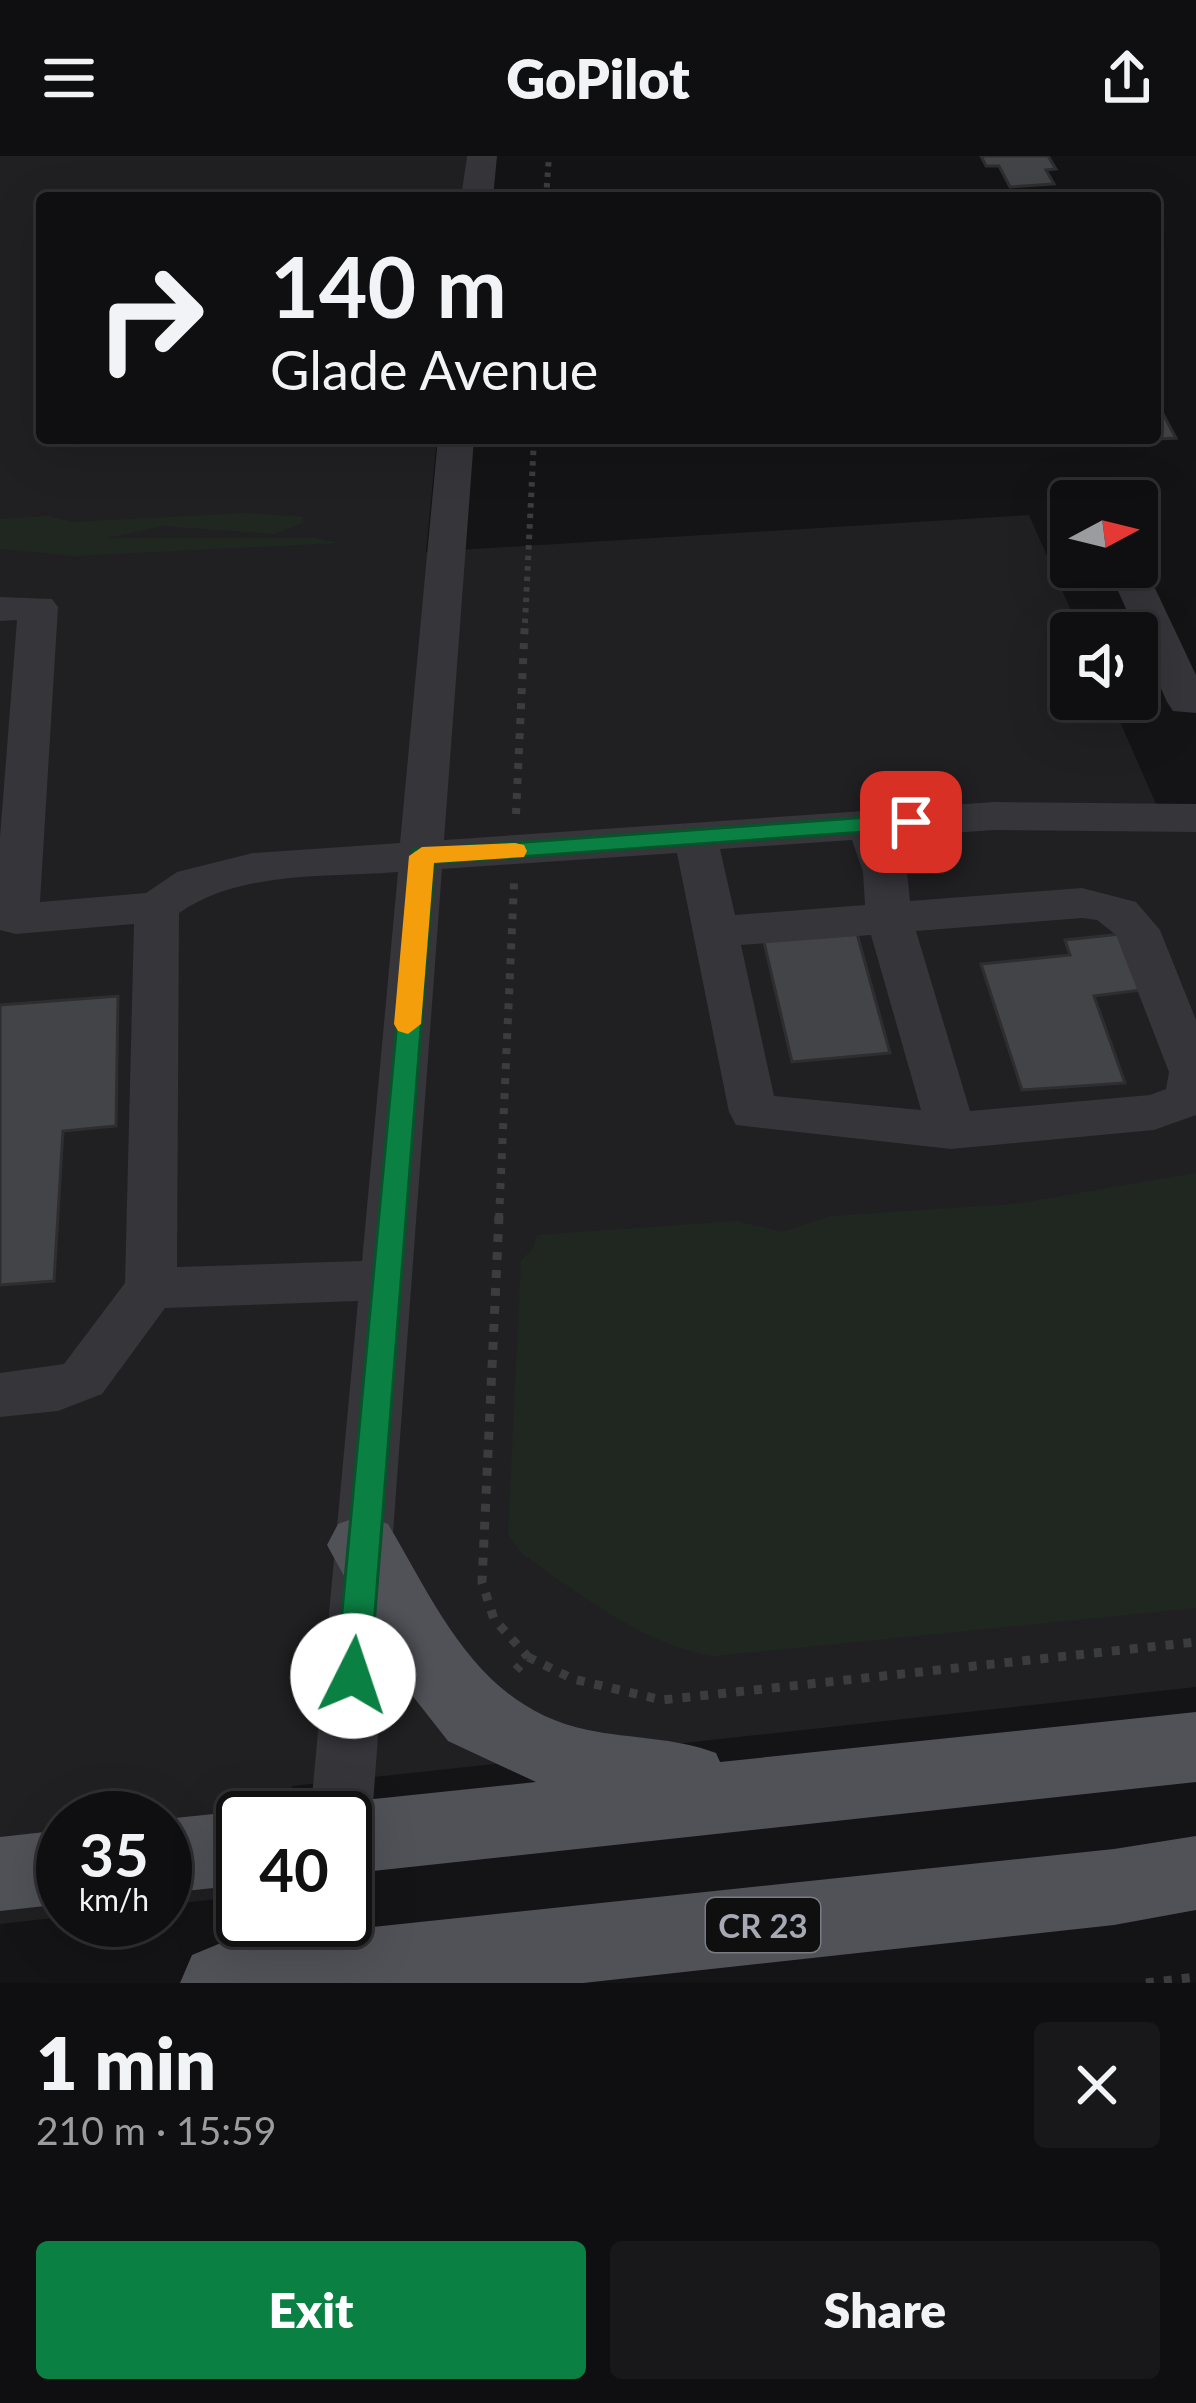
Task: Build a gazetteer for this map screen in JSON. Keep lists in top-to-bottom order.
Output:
{
  "streets": {
    "main road": ["CR 23"]
  },
  "north": "right",
  "page": {
    "header": "GoPilot",
    "turn": ["140 m", "Glade Avenue"],
    "speed": "35 km/h",
    "limit": "40",
    "heading": ["1 min", "210 m · 15:59"],
    "buttons": ["Exit", "Share"]
  }
}
